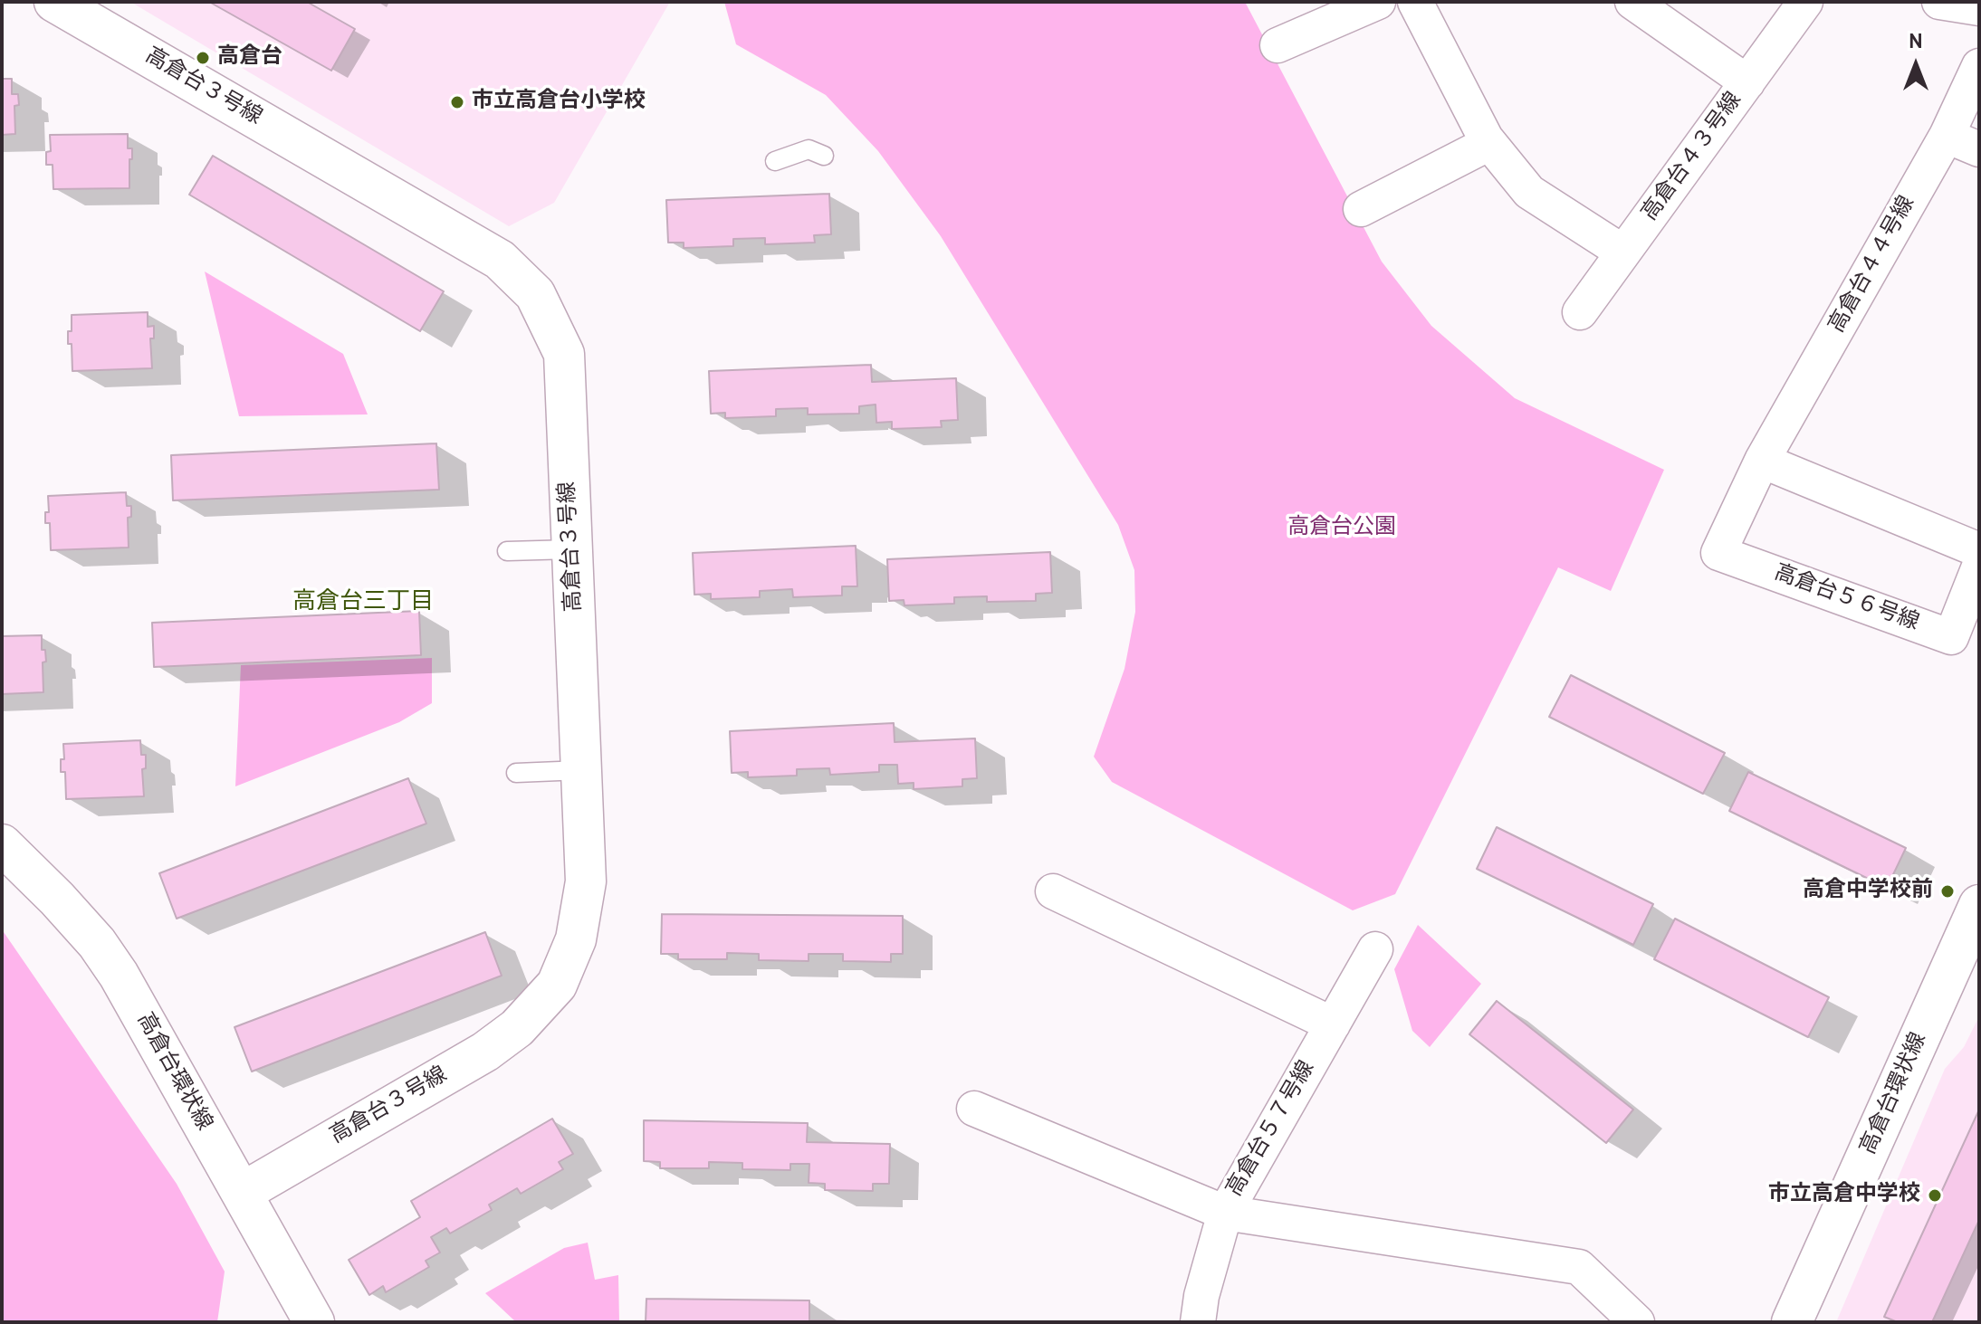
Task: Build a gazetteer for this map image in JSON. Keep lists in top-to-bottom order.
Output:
{
  "streets": {
    "street": [
      "高倉台３号線",
      "高倉台４３号線",
      "高倉台４４号線",
      "高倉台５６号線",
      "高倉台環状線",
      "高倉台５７号線"
    ]
  },
  "crossings": [
    ["高倉台３号線", "高倉台環状線"],
    ["高倉台４４号線", "高倉台５６号線"]
  ],
  "districts": ["高倉台三丁目"],
  "parks": ["高倉台公園"],
  "places": [
    "高倉台",
    "市立高倉台小学校",
    "高倉中学校前",
    "市立高倉中学校"
  ],
  "north": "top"
}
